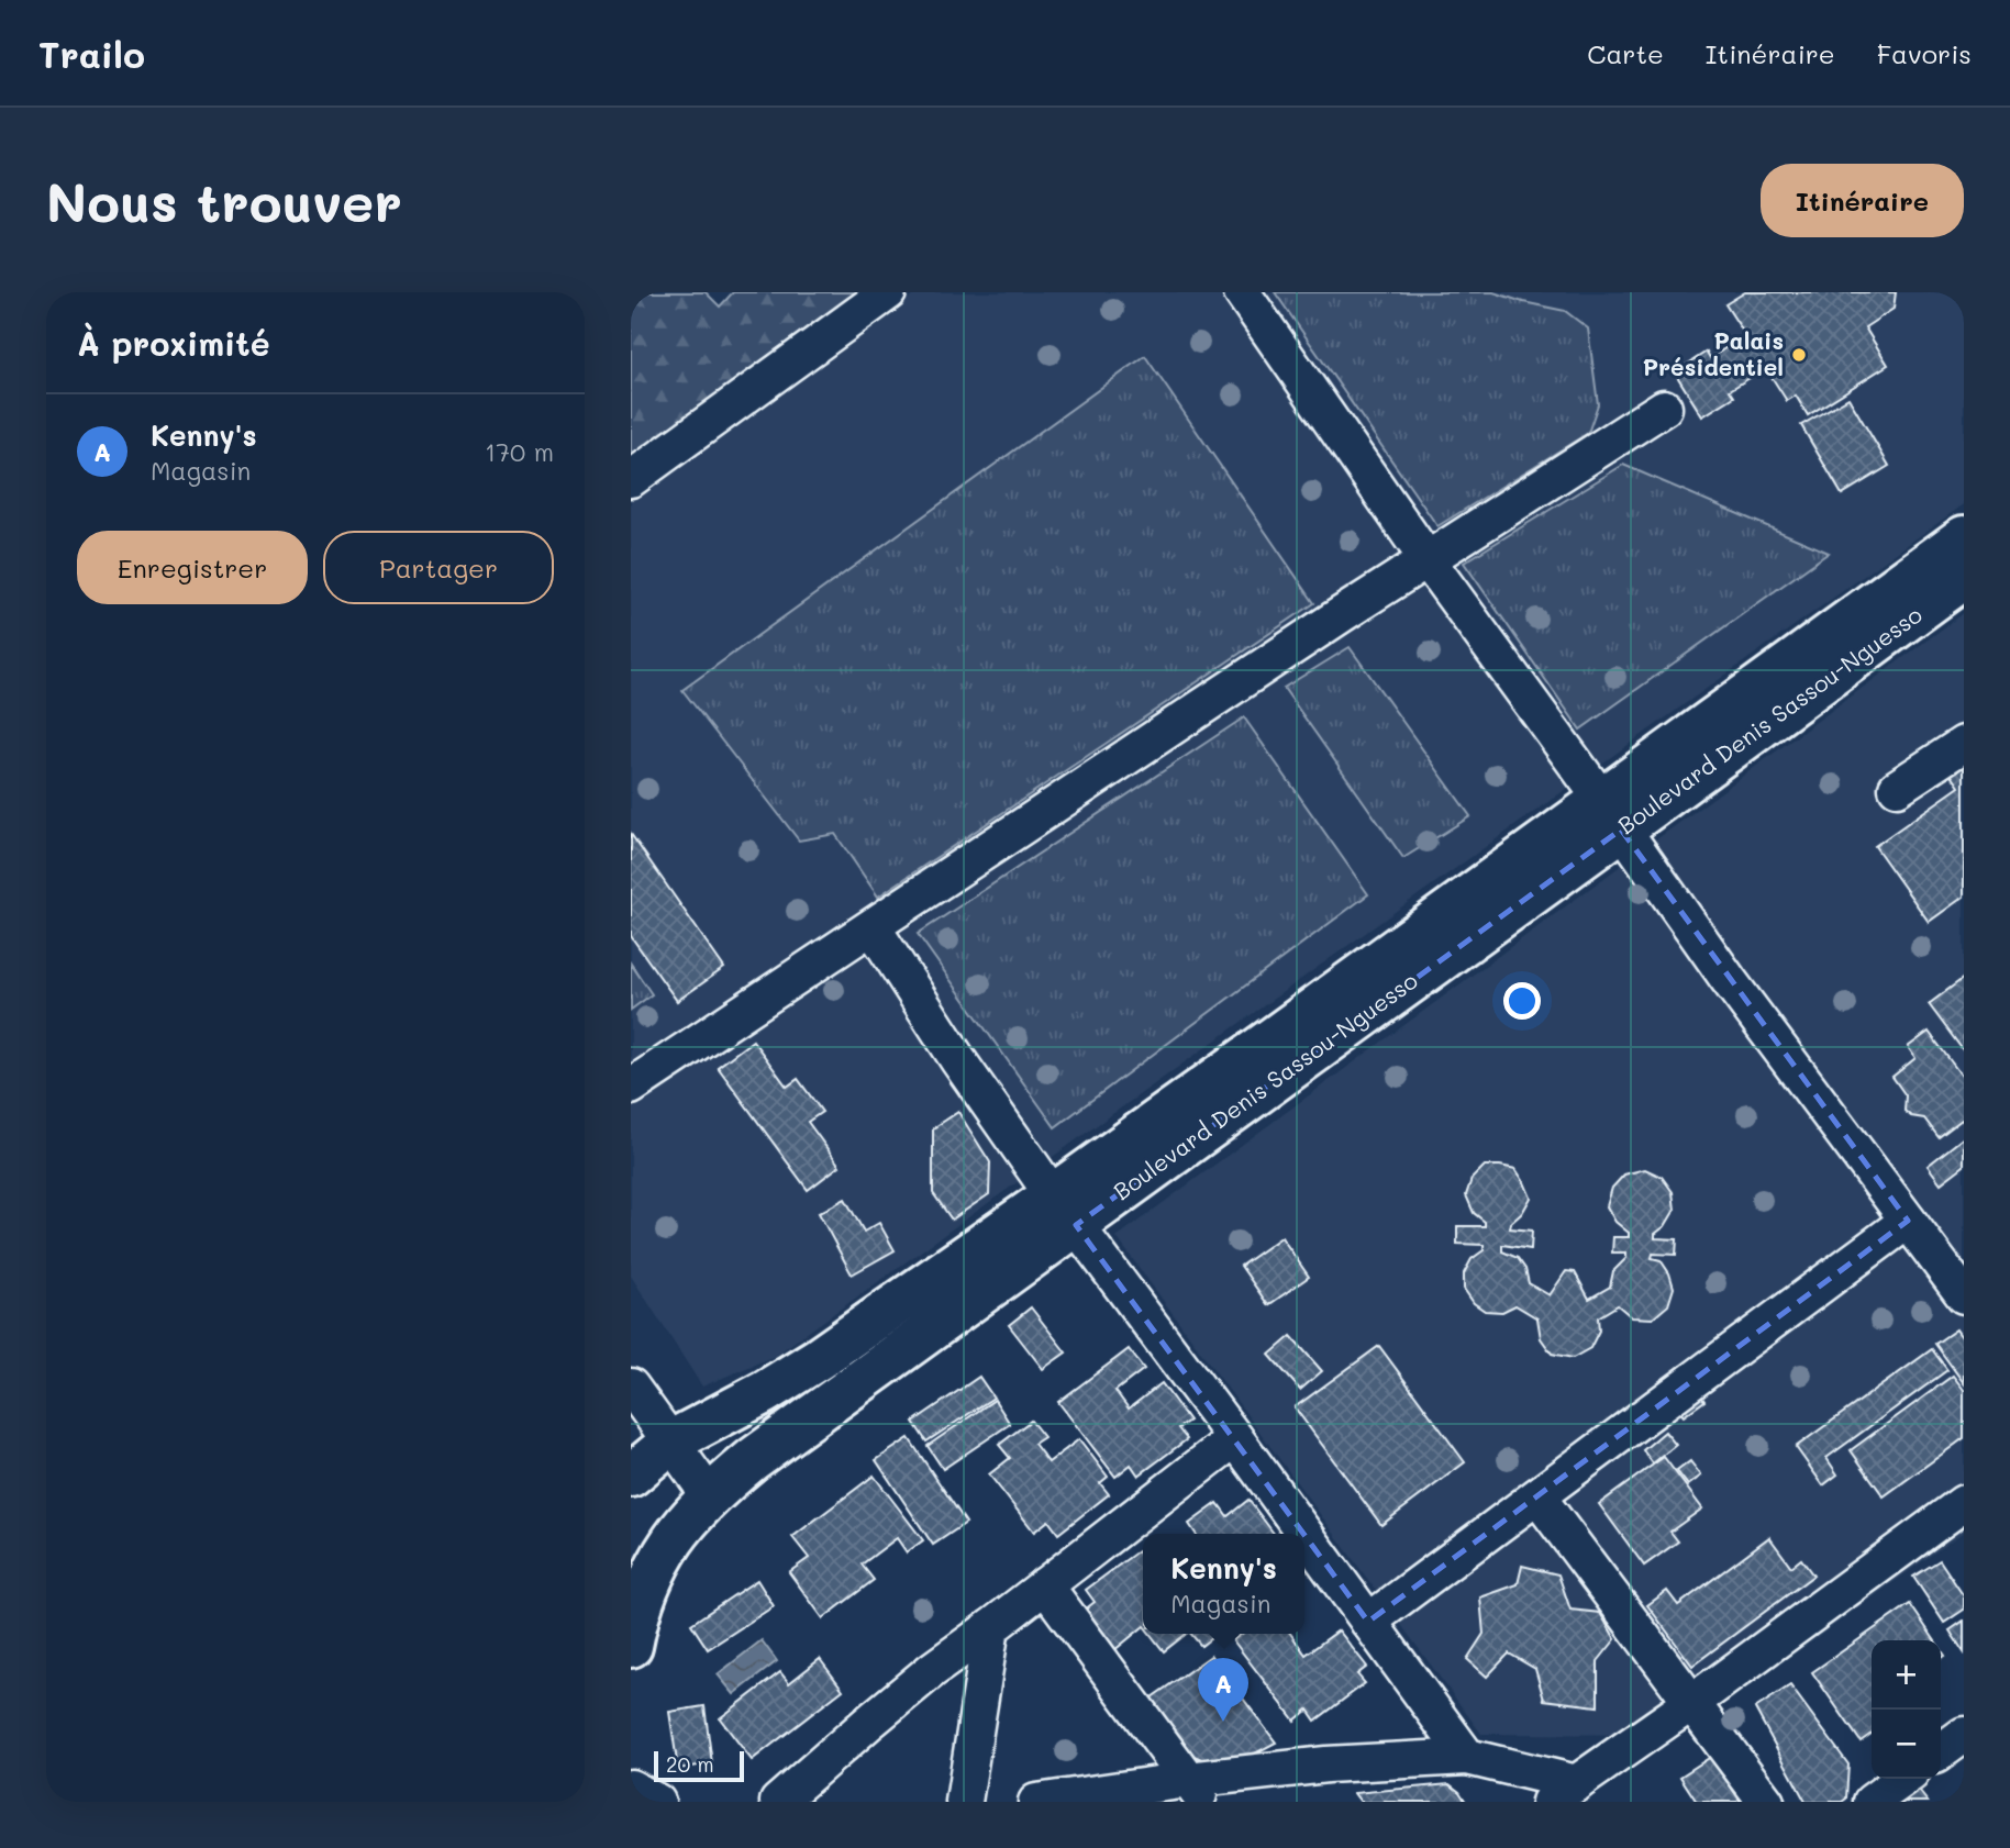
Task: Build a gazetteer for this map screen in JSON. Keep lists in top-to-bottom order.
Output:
{
  "streets": {
    "main road": ["Boulevard Denis Sassou-Nguesso"]
  },
  "places": ["Palais Présidentiel"],
  "scale_bar": "20 m",
  "page": {
    "header": "Trailo",
    "nav": ["Carte", "Itinéraire", "Favoris"],
    "buttons": [
      "Itinéraire",
      ["Enregistrer", "Partager"]
    ],
    "title": "Nous trouver",
    "heading": "À proximité",
    "list": [
      {
        "mark": "A",
        "name": "Kenny's",
        "note": "Magasin",
        "value": "170 m"
      }
    ],
    "popup": ["Kenny's", "Magasin"],
    "map_buttons": ["+", "−"],
    "pins": "A",
    "scale": "20 m"
  }
}
